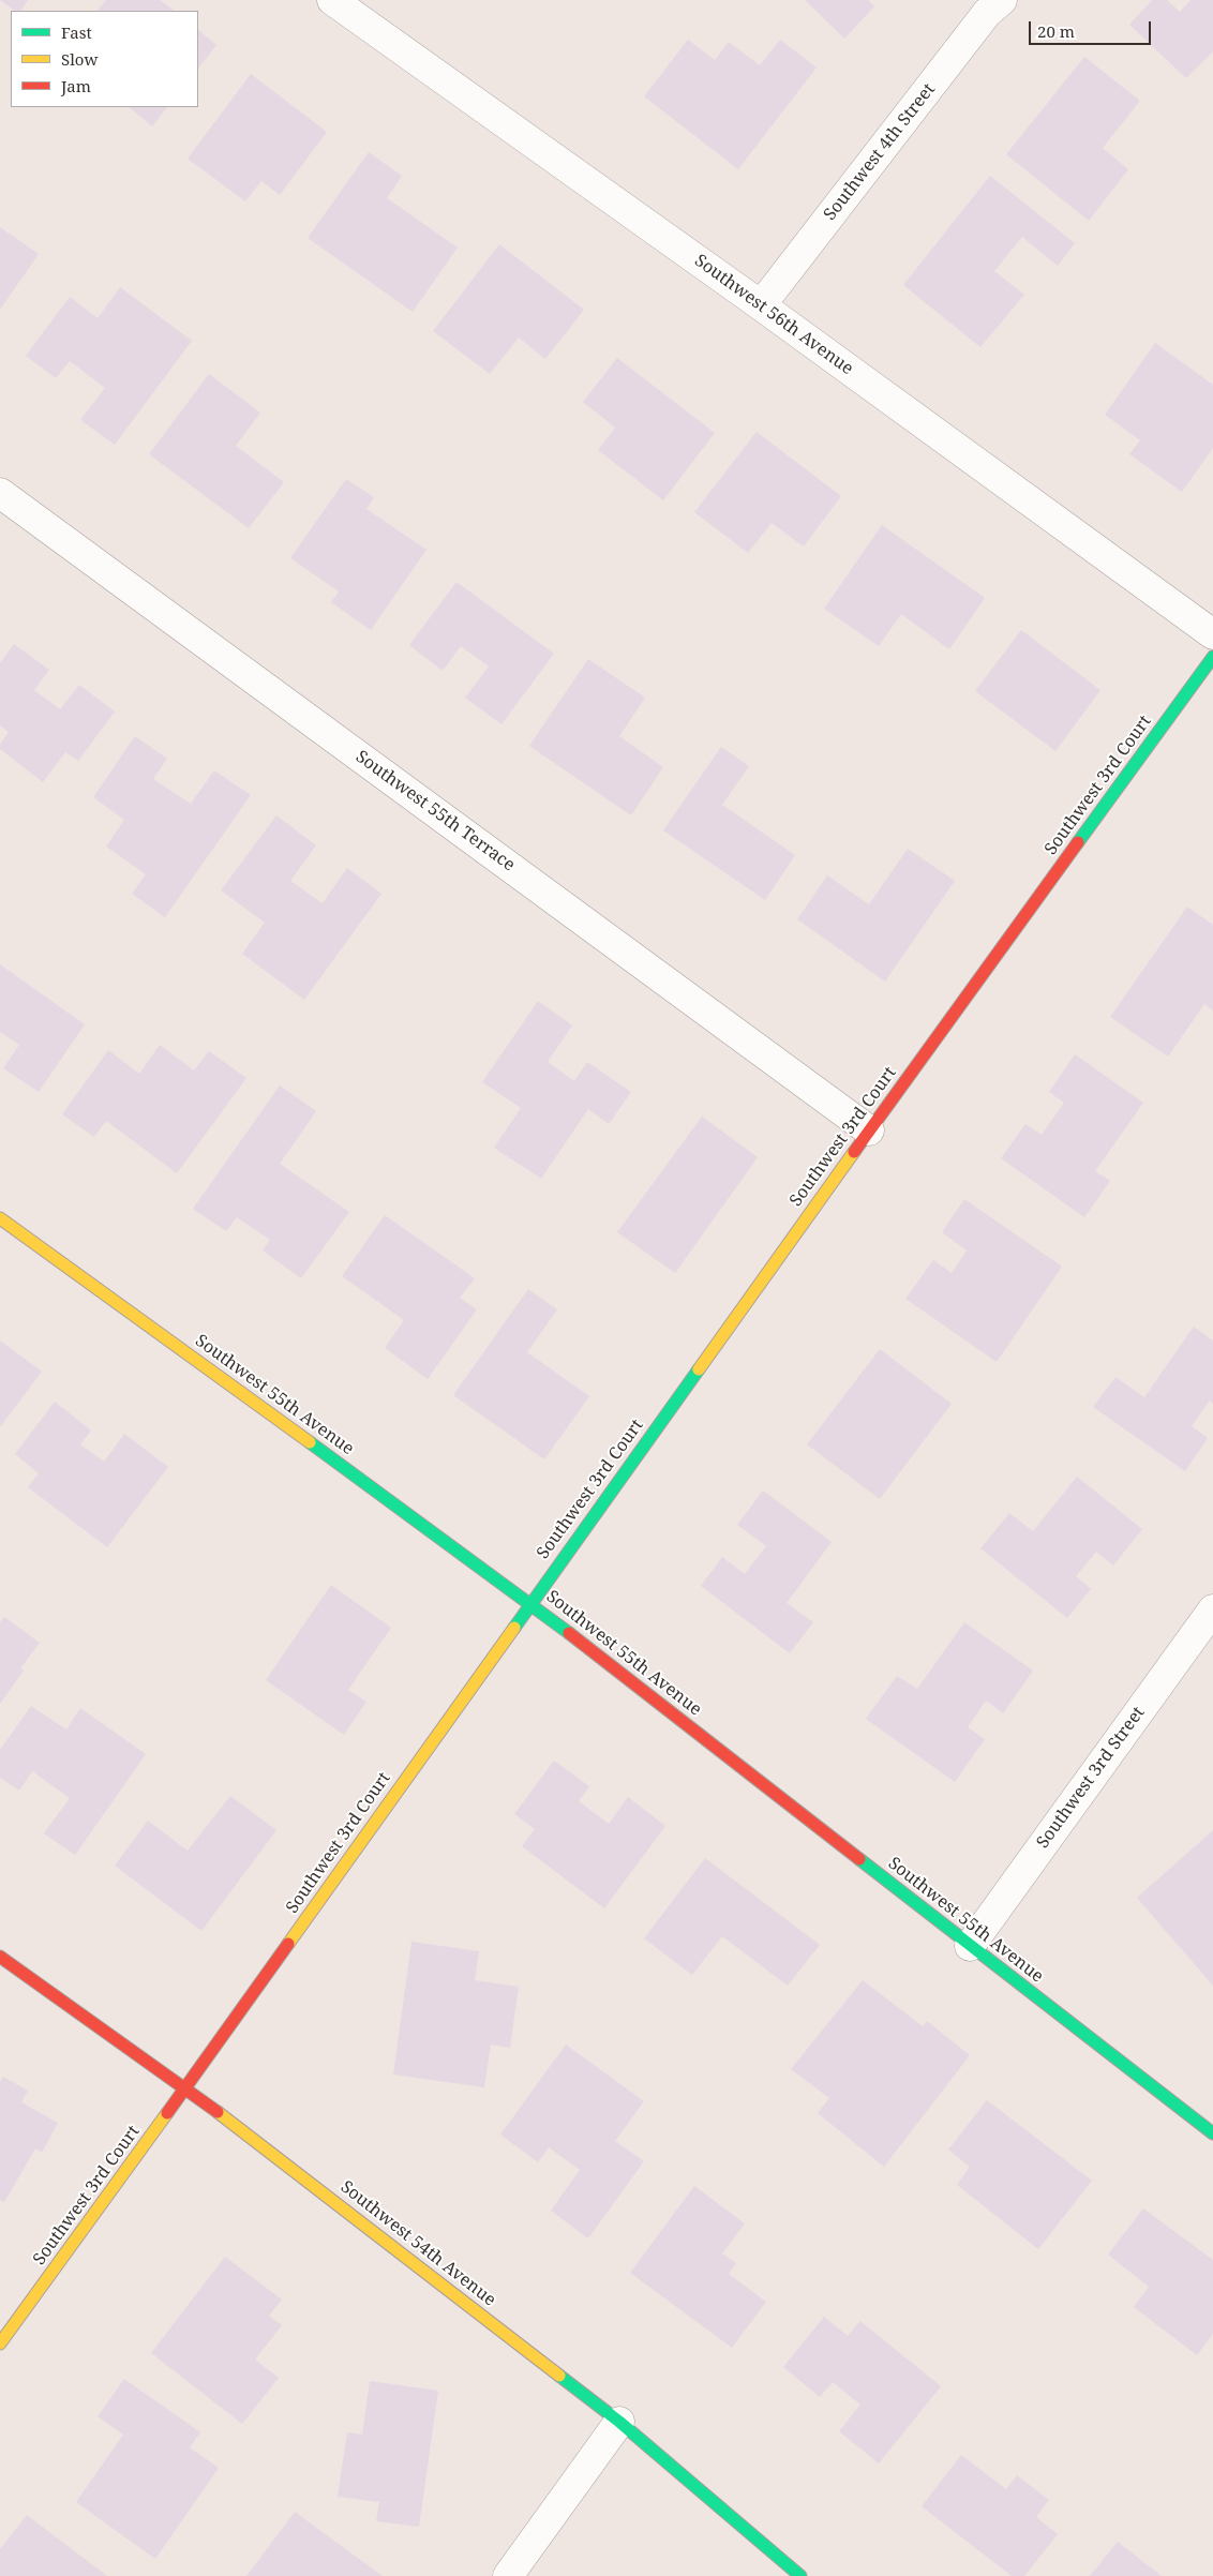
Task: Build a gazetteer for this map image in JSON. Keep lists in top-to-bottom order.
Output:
{
  "streets": {
    "street": [
      "Southwest 4th Street",
      "Southwest 56th Avenue",
      "Southwest 3rd Court",
      "Southwest 55th Terrace",
      "Southwest 55th Avenue",
      "Southwest 3rd Street",
      "Southwest 54th Avenue"
    ]
  },
  "crossings": [
    ["Southwest 4th Street", "Southwest 56th Avenue"],
    ["Southwest 3rd Court", "Southwest 55th Terrace"],
    ["Southwest 3rd Court", "Southwest 55th Avenue"],
    ["Southwest 3rd Court", "Southwest 54th Avenue"],
    ["Southwest 55th Avenue", "Southwest 3rd Street"]
  ],
  "legend": ["Fast", "Slow", "Jam"],
  "scale_bar": "20 m"
}
